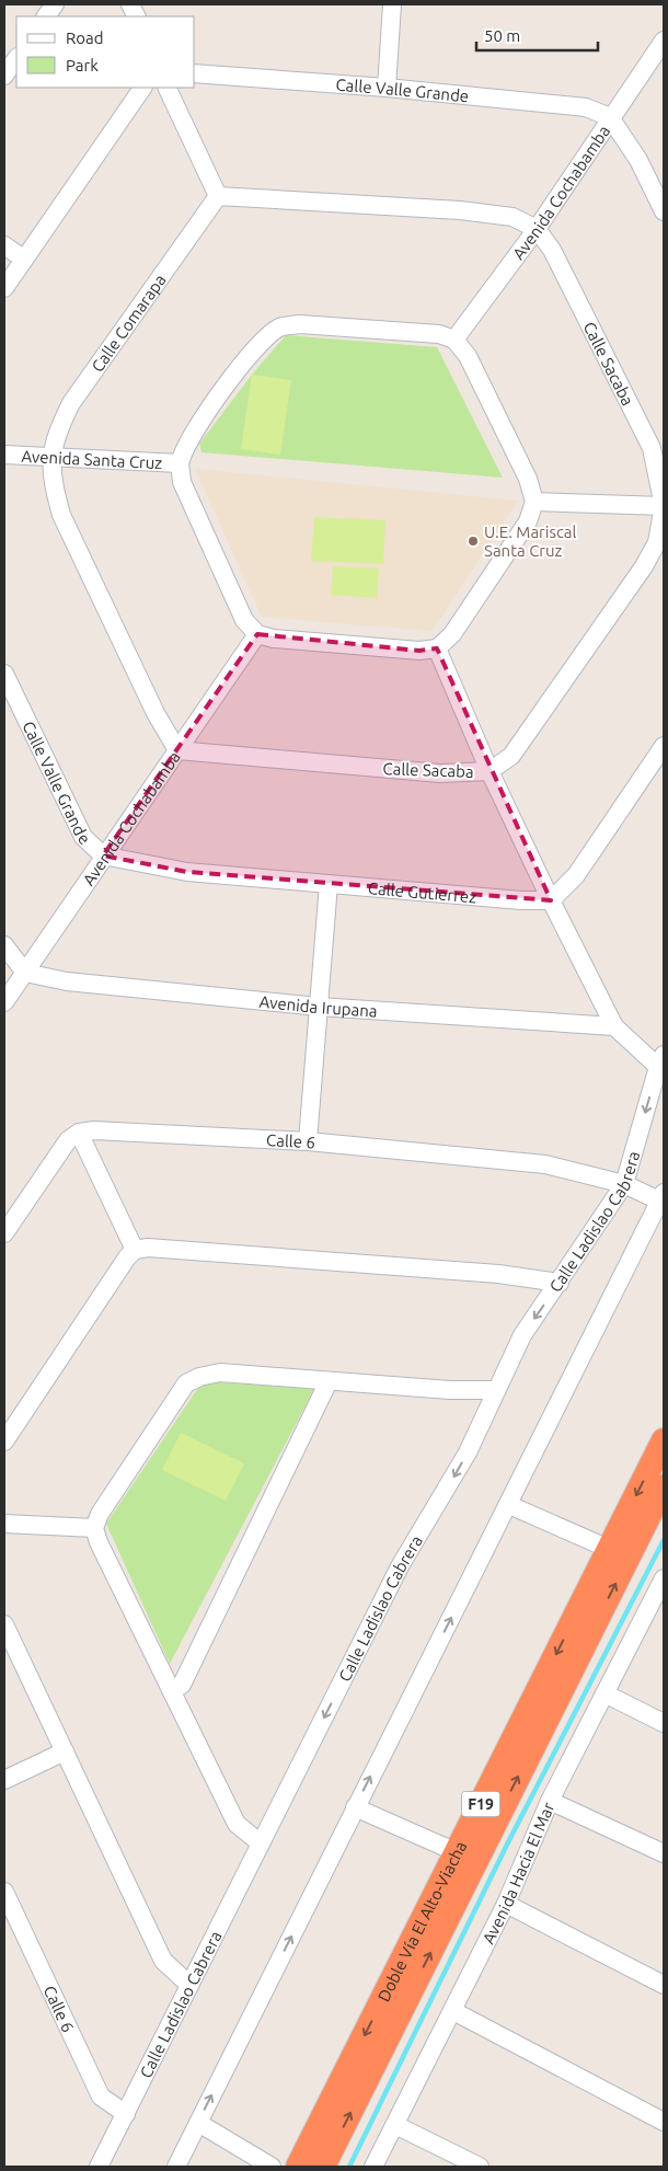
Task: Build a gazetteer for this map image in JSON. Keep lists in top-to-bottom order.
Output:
{
  "streets": {
    "highway": ["F19", "Doble Vía El Alto-Viacha"],
    "street": [
      "Calle Valle Grande",
      "Avenida Cochabamba",
      "Calle Comarapa",
      "Calle Sacaba",
      "Avenida Santa Cruz",
      "Calle Gutierrez",
      "Avenida Irupana",
      "Calle 6",
      "Calle Ladislao Cabrera",
      "Avenida Hacia El Mar"
    ]
  },
  "crossings": [
    ["Calle Valle Grande", "Avenida Cochabamba"],
    ["Calle Valle Grande", "Calle Gutierrez"],
    ["Avenida Cochabamba", "Calle Comarapa"],
    ["Avenida Cochabamba", "Calle Sacaba"],
    ["Avenida Cochabamba", "Calle Gutierrez"],
    ["Avenida Cochabamba", "Avenida Irupana"],
    ["Calle Comarapa", "Calle Sacaba"],
    ["Calle Comarapa", "Avenida Santa Cruz"],
    ["Calle 6", "Calle Ladislao Cabrera"]
  ],
  "places": ["U.E. Mariscal Santa Cruz"],
  "legend": ["Road", "Park"],
  "scale_bar": "50 m"
}
